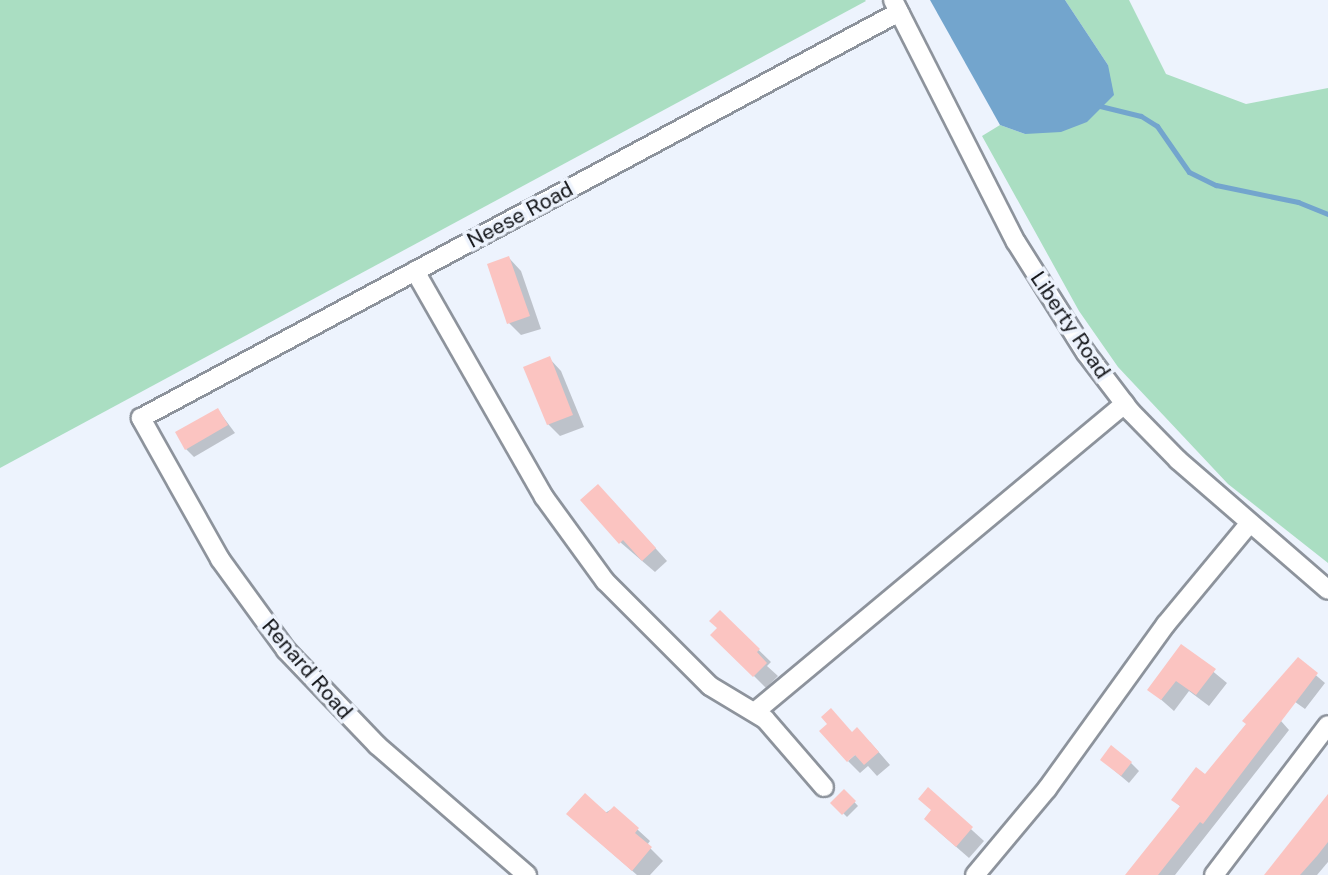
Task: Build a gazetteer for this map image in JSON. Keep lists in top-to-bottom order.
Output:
{
  "streets": {
    "street": ["Neese Road", "Liberty Road", "Renard Road"]
  },
  "crossings": [
    ["Neese Road", "Liberty Road"],
    ["Neese Road", "Renard Road"]
  ]
}
